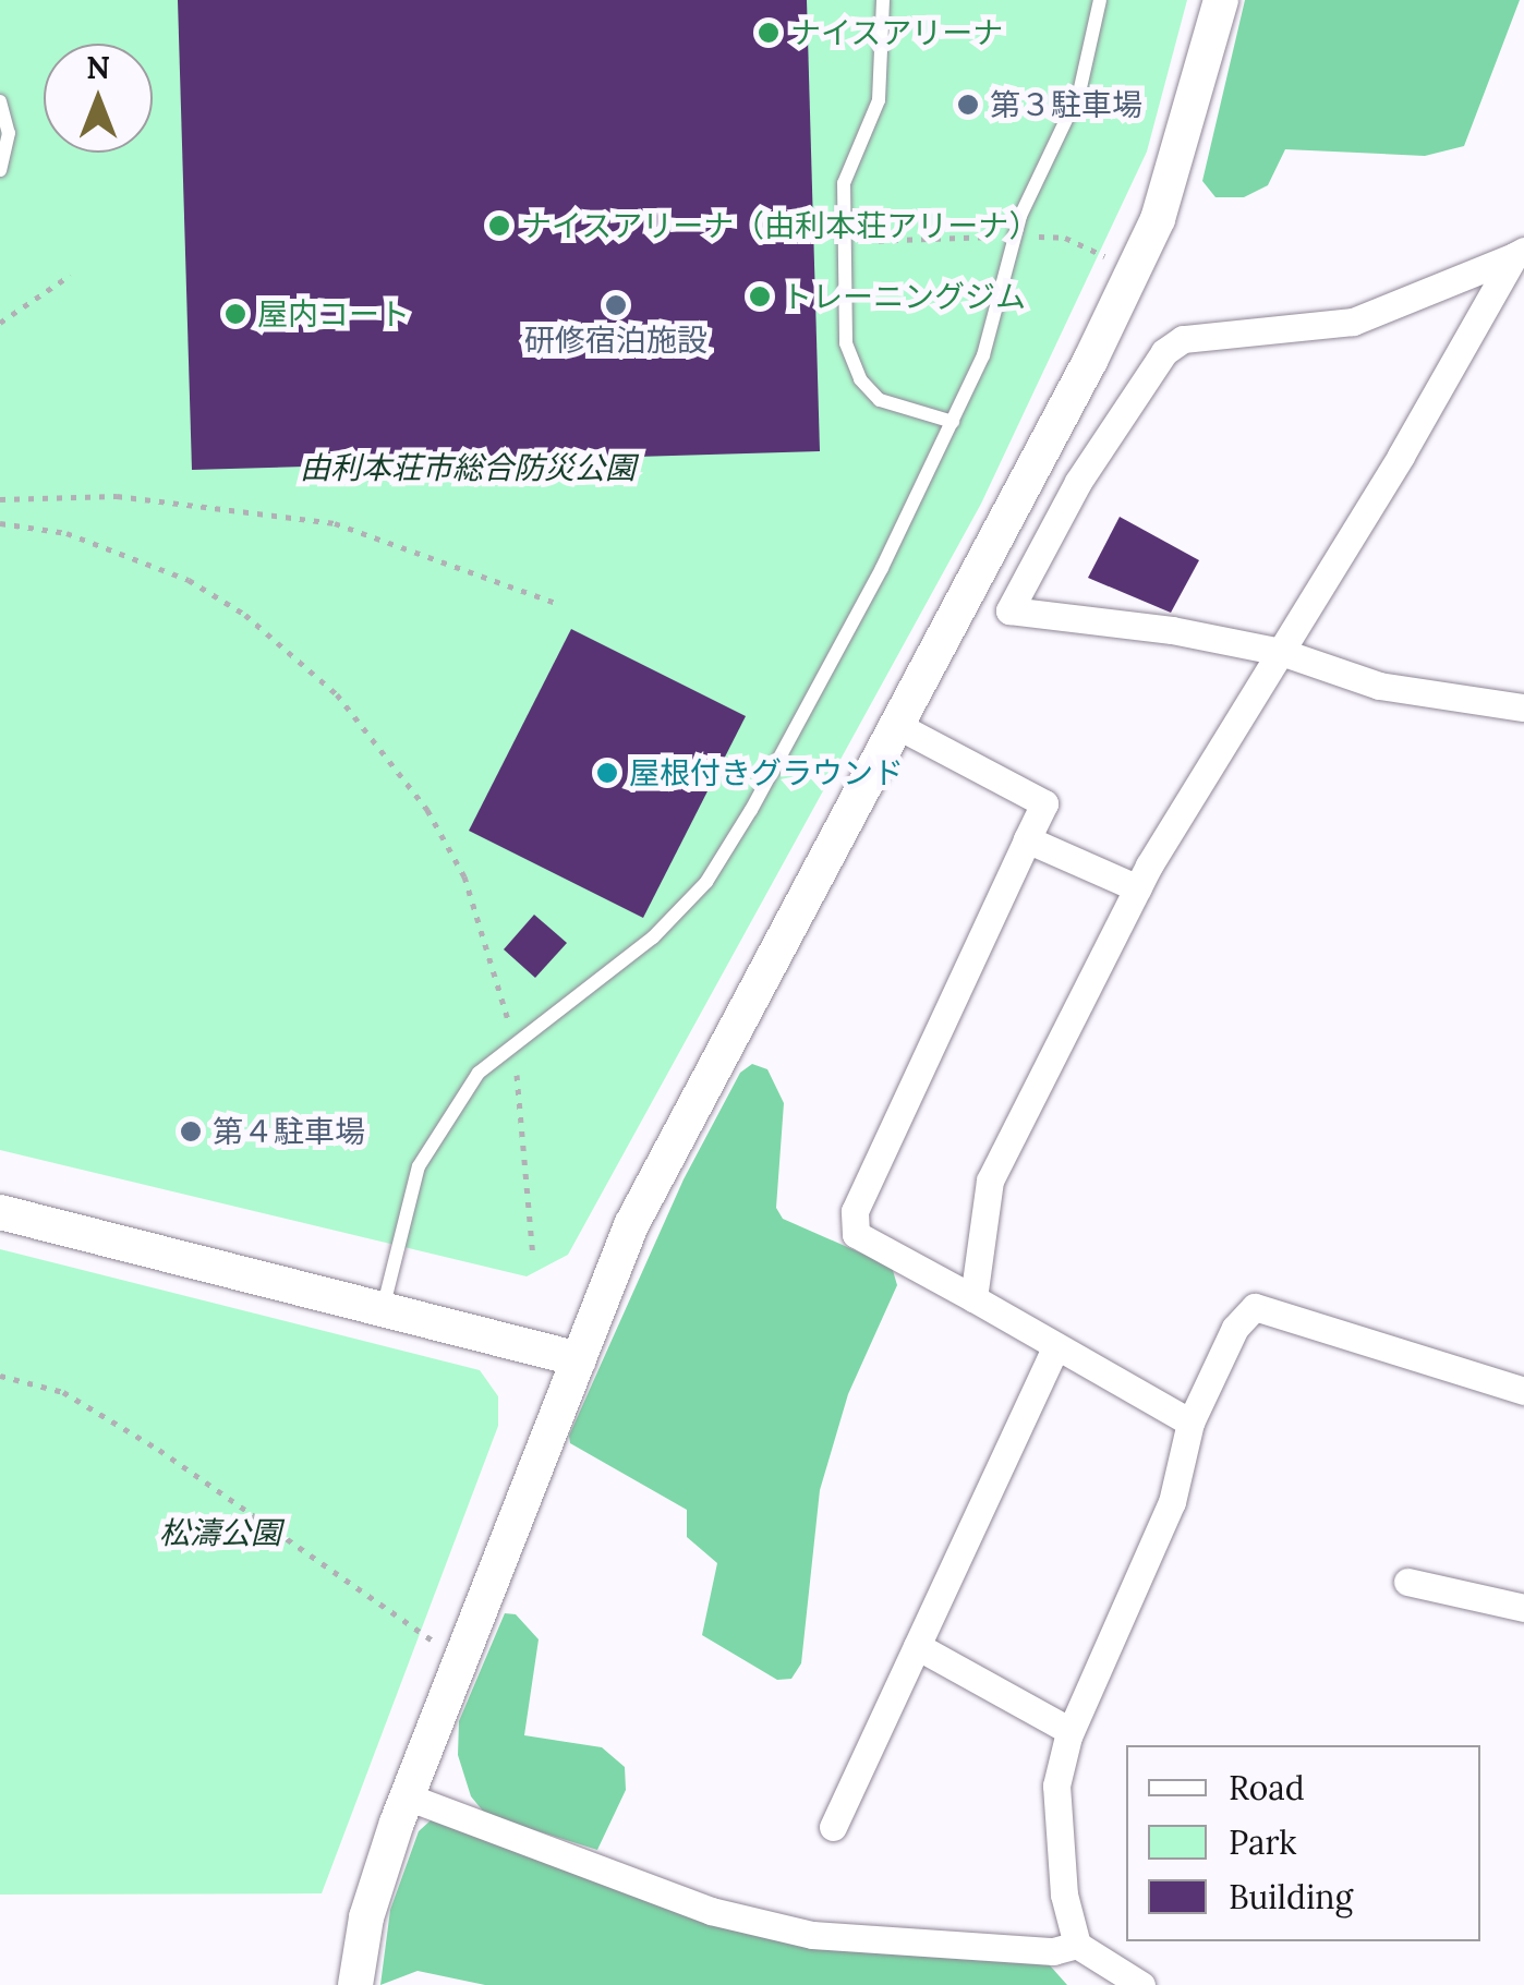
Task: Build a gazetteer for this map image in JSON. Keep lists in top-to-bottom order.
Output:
{
  "parks": ["由利本荘市総合防災公園", "松濤公園"],
  "places": [
    "ナイスアリーナ",
    "第３駐車場",
    "ナイスアリーナ（由利本荘アリーナ）",
    "トレーニングジム",
    "研修宿泊施設",
    "屋内コート",
    "屋根付きグラウンド",
    "第４駐車場"
  ],
  "legend": ["Road", "Park", "Building"],
  "north": "top"
}
